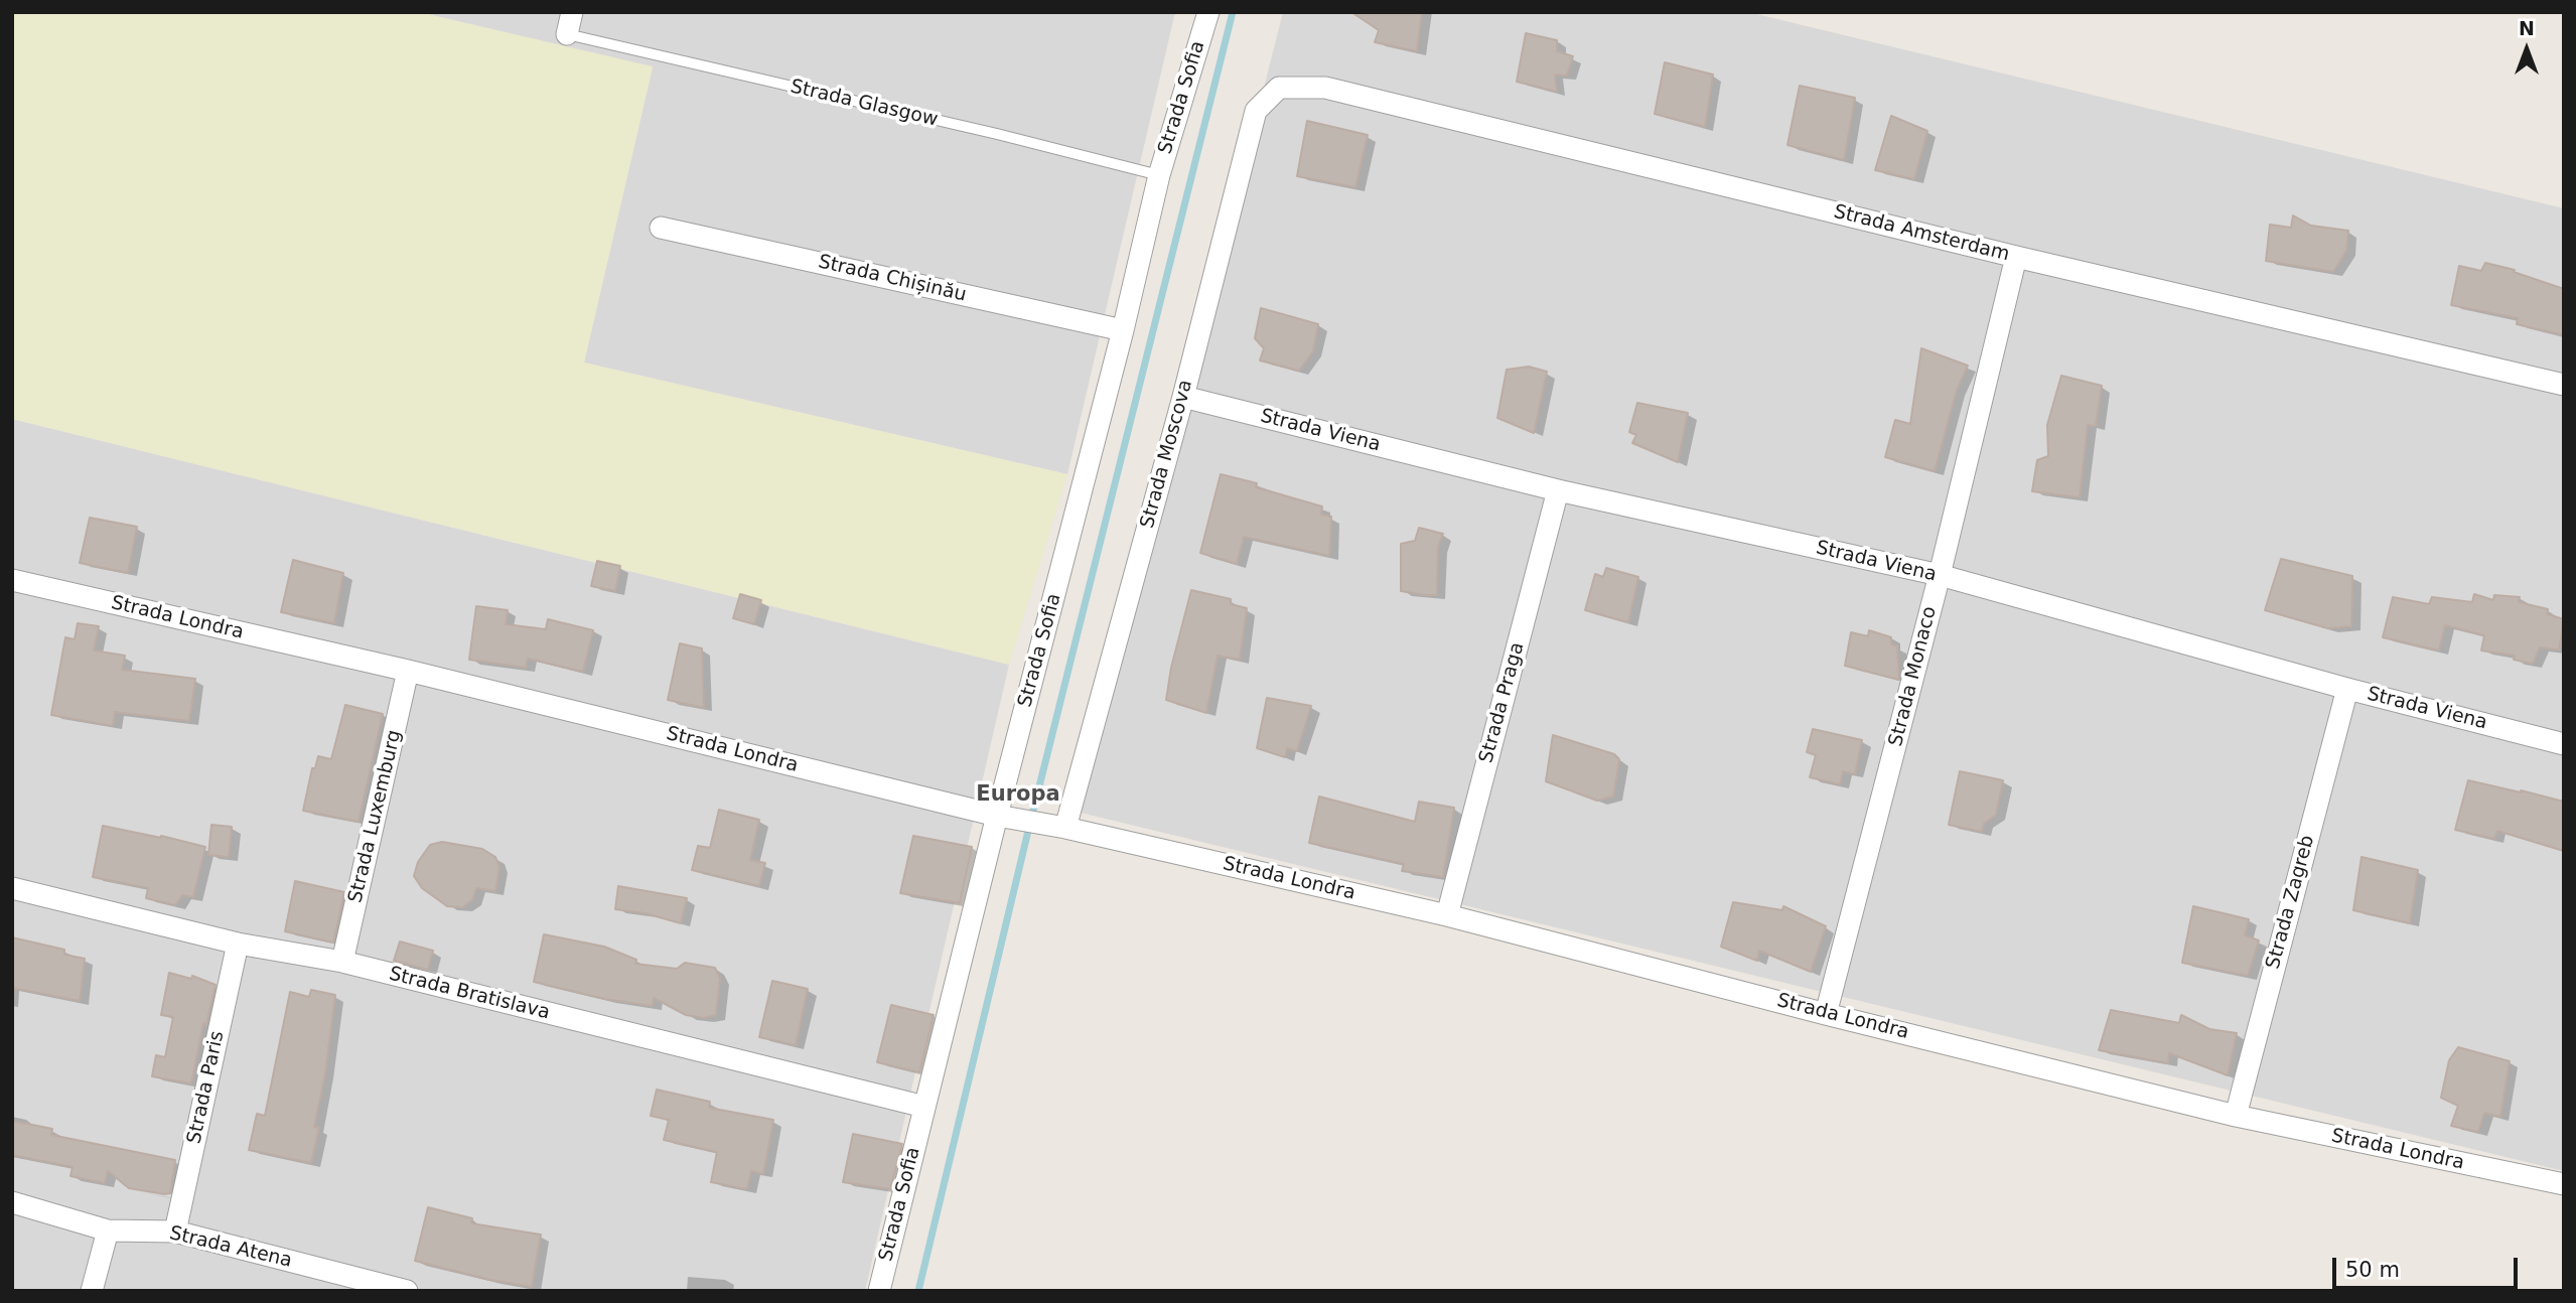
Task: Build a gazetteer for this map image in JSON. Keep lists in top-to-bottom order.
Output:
{
  "streets": {
    "street": [
      "Strada Sofia",
      "Strada Amsterdam",
      "Strada Chișinău",
      "Strada Viena",
      "Strada Moscova",
      "Strada Londra",
      "Strada Monaco",
      "Strada Praga",
      "Strada Luxemburg",
      "Strada Zagreb",
      "Strada Bratislava",
      "Strada Paris",
      "Strada Atena"
    ],
    "lane": ["Strada Glasgow"]
  },
  "crossings": [
    ["Strada Sofia", "Strada Glasgow"],
    ["Strada Sofia", "Strada Chișinău"],
    ["Strada Sofia", "Strada Londra"],
    ["Strada Sofia", "Strada Bratislava"],
    ["Strada Amsterdam", "Strada Moscova"],
    ["Strada Amsterdam", "Strada Monaco"],
    ["Strada Viena", "Strada Moscova"],
    ["Strada Viena", "Strada Monaco"],
    ["Strada Viena", "Strada Praga"],
    ["Strada Viena", "Strada Zagreb"],
    ["Strada Moscova", "Strada Londra"],
    ["Strada Londra", "Strada Monaco"],
    ["Strada Londra", "Strada Praga"],
    ["Strada Londra", "Strada Luxemburg"],
    ["Strada Londra", "Strada Zagreb"],
    ["Strada Luxemburg", "Strada Bratislava"],
    ["Strada Bratislava", "Strada Paris"],
    ["Strada Paris", "Strada Atena"]
  ],
  "districts": ["Europa"],
  "scale_bar": "50 m",
  "north": "top"
}
